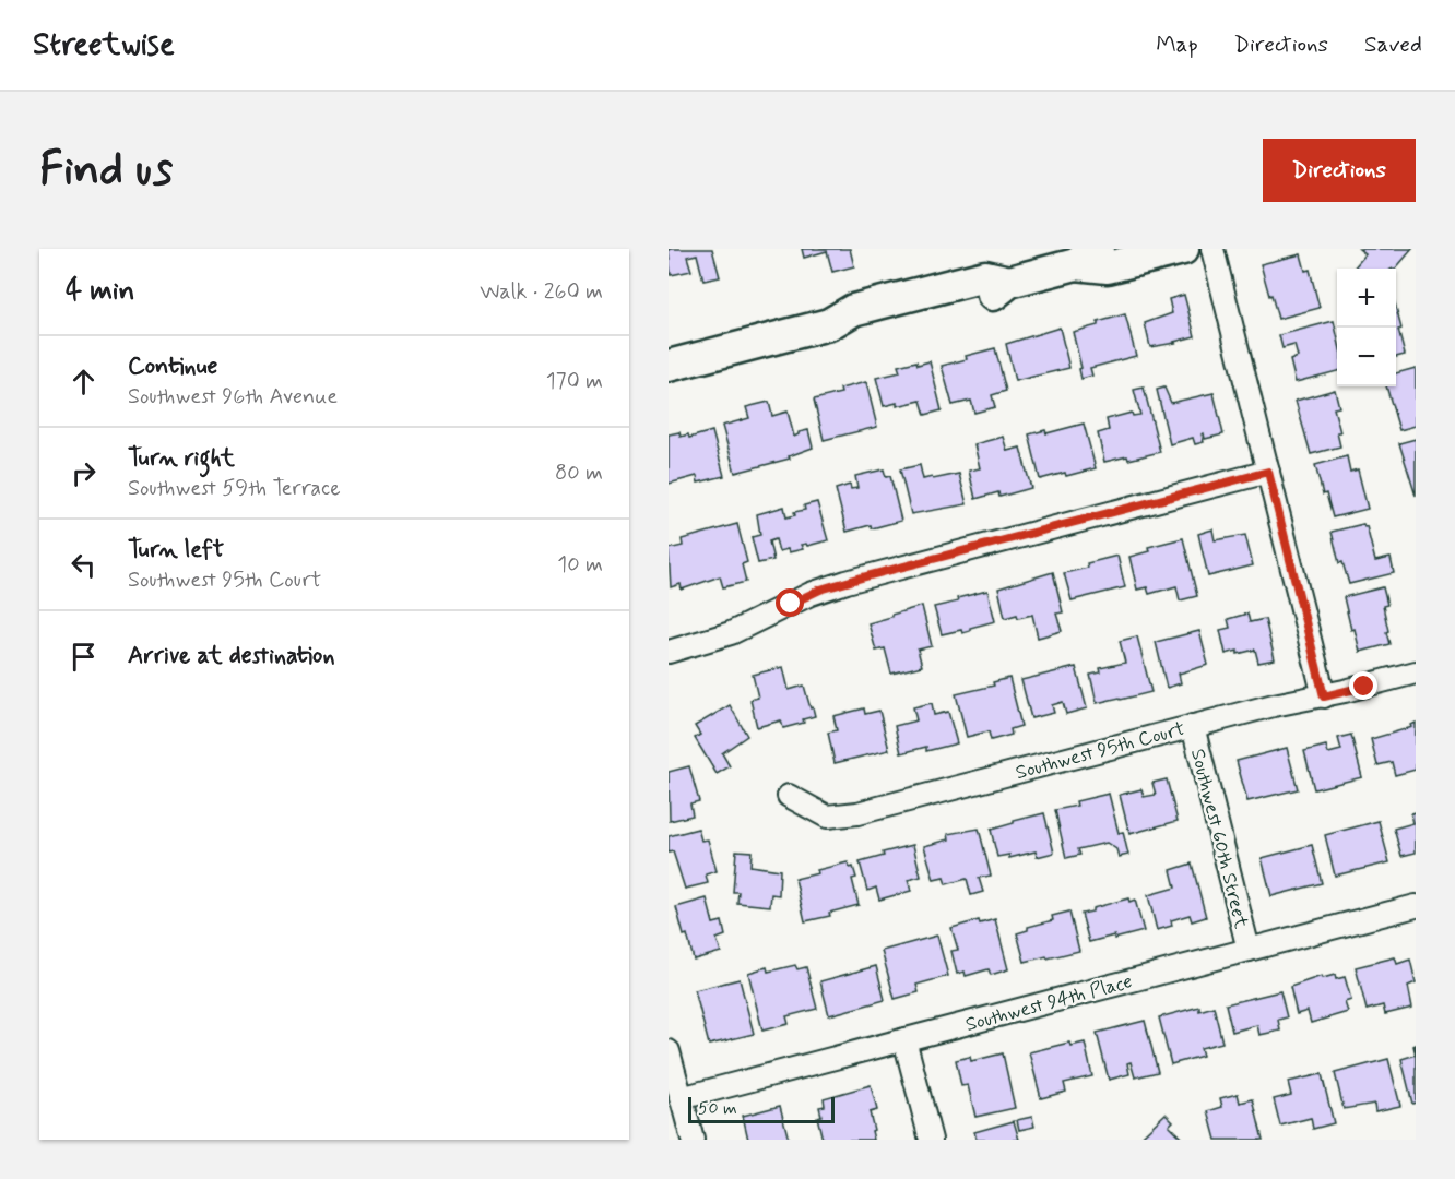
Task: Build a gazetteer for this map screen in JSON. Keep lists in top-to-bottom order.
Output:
{
  "streets": {
    "street": ["Southwest 95th Court", "Southwest 60th Street", "Southwest 94th Place"]
  },
  "crossings": [
    ["Southwest 95th Court", "Southwest 60th Street"],
    ["Southwest 60th Street", "Southwest 94th Place"]
  ],
  "scale_bar": "50 m",
  "page": {
    "header": "Streetwise",
    "nav": ["Map", "Directions", "Saved"],
    "buttons": "Directions",
    "title": "Find us",
    "heading": ["4 min", "Walk · 260 m"],
    "map_buttons": ["+", "−"],
    "list": [
      ["Continue", "Southwest 96th Avenue", "170 m"],
      ["Turn right", "Southwest 59th Terrace", "80 m"],
      ["Turn left", "Southwest 95th Court", "10 m"],
      "Arrive at destination"
    ],
    "scale": "50 m"
  }
}
